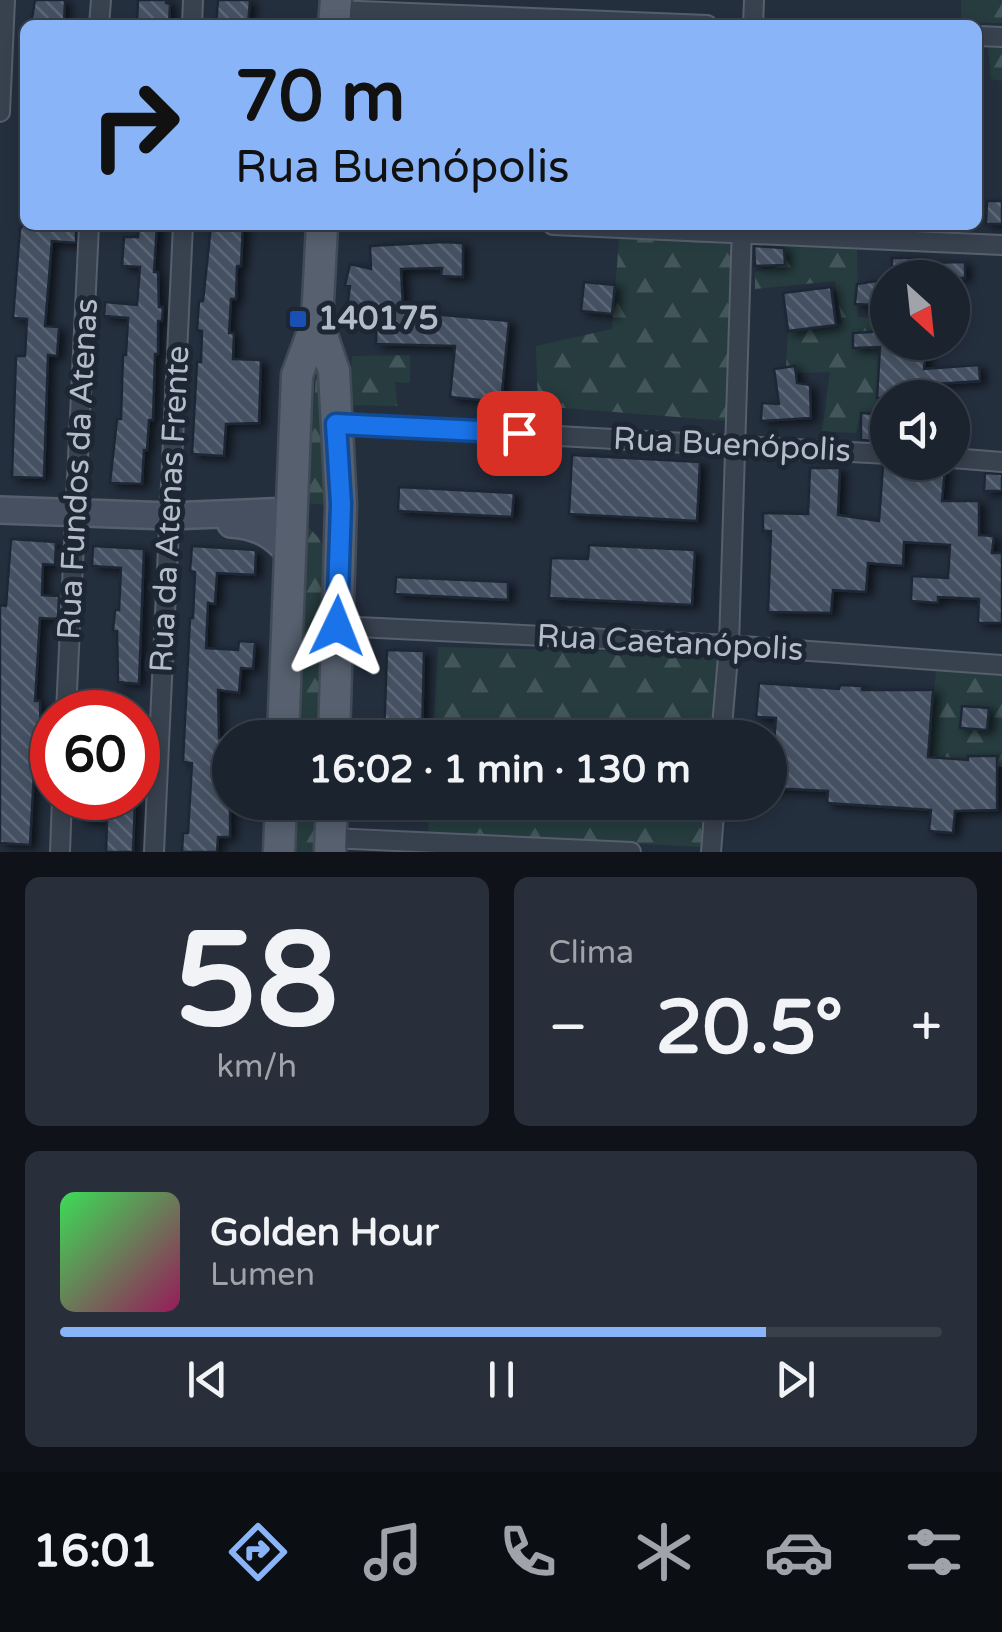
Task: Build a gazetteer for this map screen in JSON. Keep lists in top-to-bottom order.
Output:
{
  "streets": {
    "street": [
      "Rua Buenópolis",
      "Rua Fundos da Atenas",
      "Rua da Atenas Frente",
      "Rua Caetanópolis"
    ]
  },
  "places": {
    "transit": ["140175"]
  },
  "north": "bottom right",
  "page": {
    "turn": ["70 m", "Rua Buenópolis"],
    "limit": "60",
    "trip": "16:02 · 1 min · 130 m",
    "tile": [
      ["58", "km/h"],
      "Clima"
    ],
    "heat": ["−", "20.5°", "+"],
    "song": ["Golden Hour", "Lumen"],
    "tabs": "16:01"
  }
}
